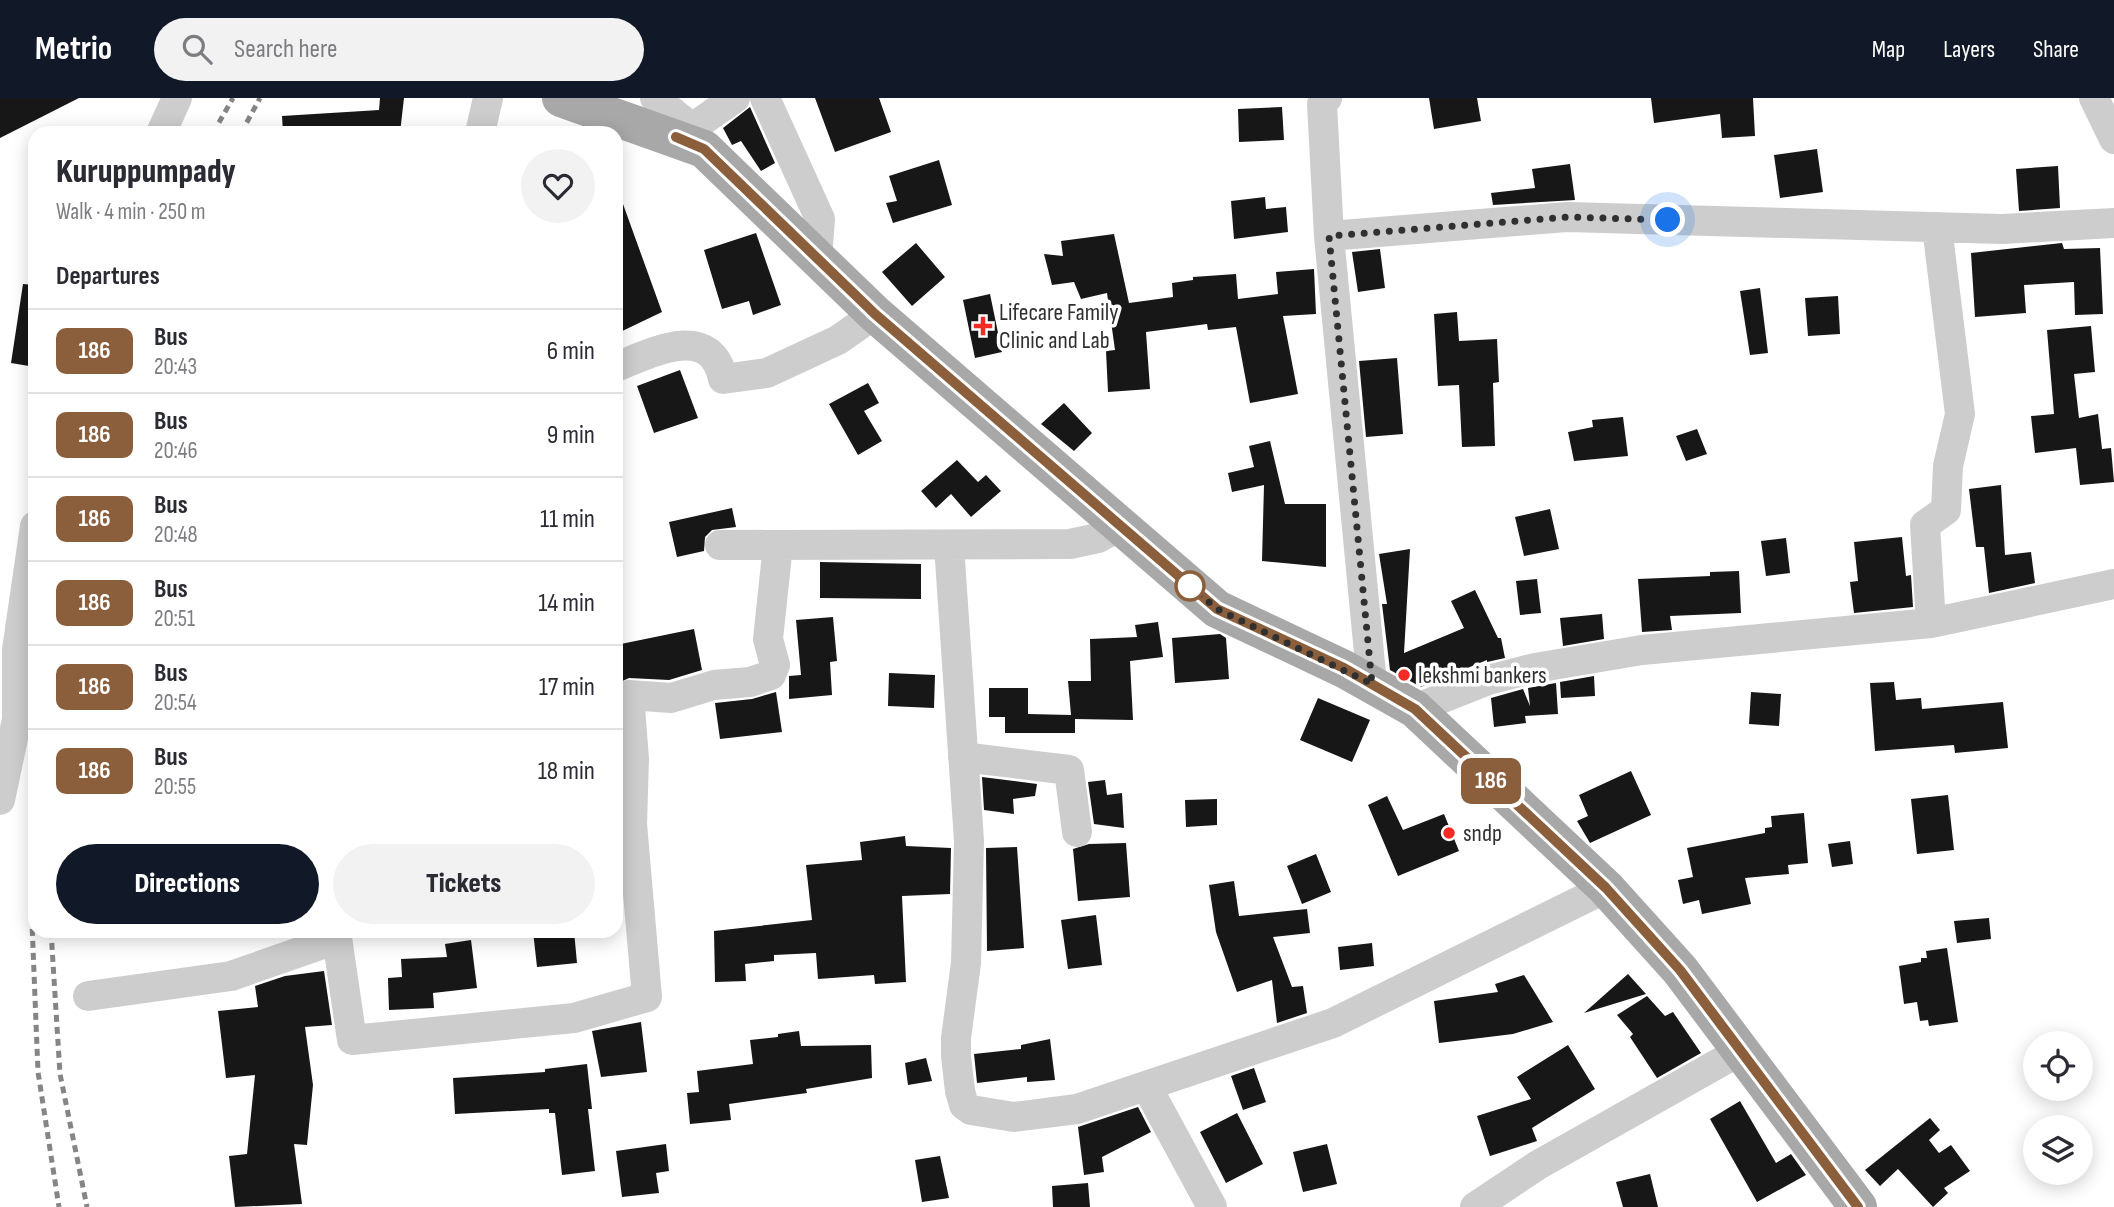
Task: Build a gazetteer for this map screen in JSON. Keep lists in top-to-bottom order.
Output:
{
  "places": {
    "health": ["Lifecare Family Clinic and Lab"],
    "other": ["lekshmi bankers", "sndp"]
  },
  "lines": ["bus line 186"],
  "page": {
    "header": "Metrio",
    "search": "Search here",
    "nav": ["Map", "Layers", "Share"],
    "on_map": "186",
    "heading": [
      ["Kuruppumpady", "Walk · 4 min · 250 m"],
      "Departures"
    ],
    "list": [
      {
        "mark": "186",
        "name": "Bus",
        "note": "20:43",
        "value": "6 min"
      },
      {
        "mark": "186",
        "name": "Bus",
        "note": "20:46",
        "value": "9 min"
      },
      {
        "mark": "186",
        "name": "Bus",
        "note": "20:48",
        "value": "11 min"
      },
      {
        "mark": "186",
        "name": "Bus",
        "note": "20:51",
        "value": "14 min"
      },
      {
        "mark": "186",
        "name": "Bus",
        "note": "20:54",
        "value": "17 min"
      },
      {
        "mark": "186",
        "name": "Bus",
        "note": "20:55",
        "value": "18 min"
      }
    ],
    "buttons": ["Directions", "Tickets"]
  }
}
